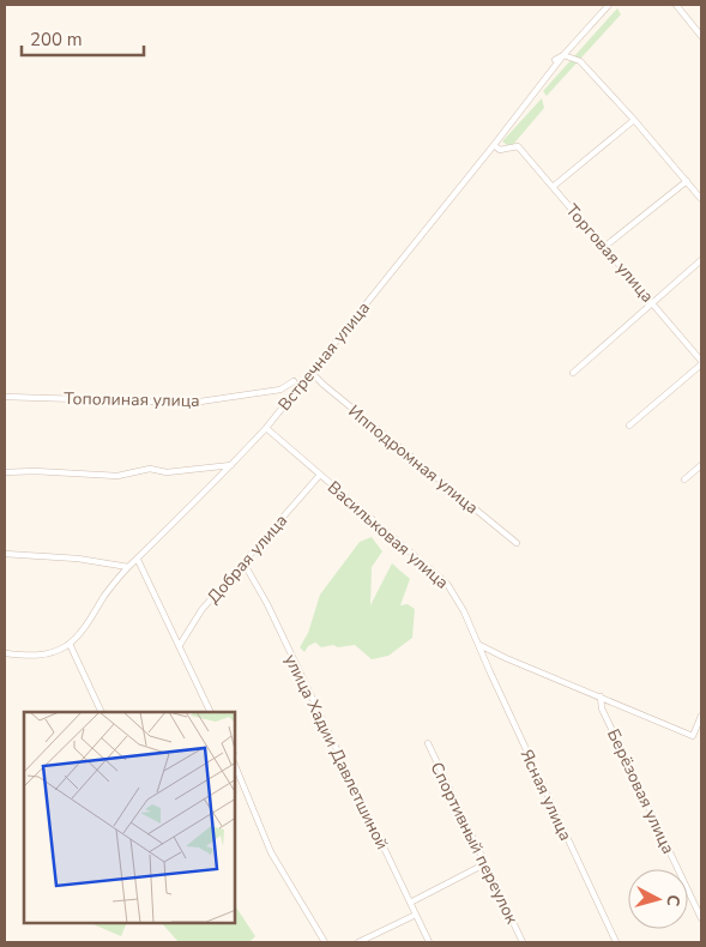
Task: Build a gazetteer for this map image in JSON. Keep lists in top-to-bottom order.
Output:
{
  "streets": {
    "street": [
      "Торговая улица",
      "Встречная улица",
      "Тополиная улица",
      "Ипподромная улица",
      "Васильковая улица",
      "Добрая улица",
      "улица Хадии Давлетшиной",
      "Берёзовая улица",
      "Ясная улица",
      "Спортивный переулок"
    ]
  },
  "crossings": [
    ["Торговая улица", "Встречная улица"],
    ["Встречная улица", "Ипподромная улица"],
    ["Встречная улица", "Васильковая улица"],
    ["Васильковая улица", "Добрая улица"],
    ["Васильковая улица", "Ясная улица"],
    ["Добрая улица", "улица Хадии Давлетшиной"]
  ],
  "scale_bar": "200 m",
  "north": "right"
}
